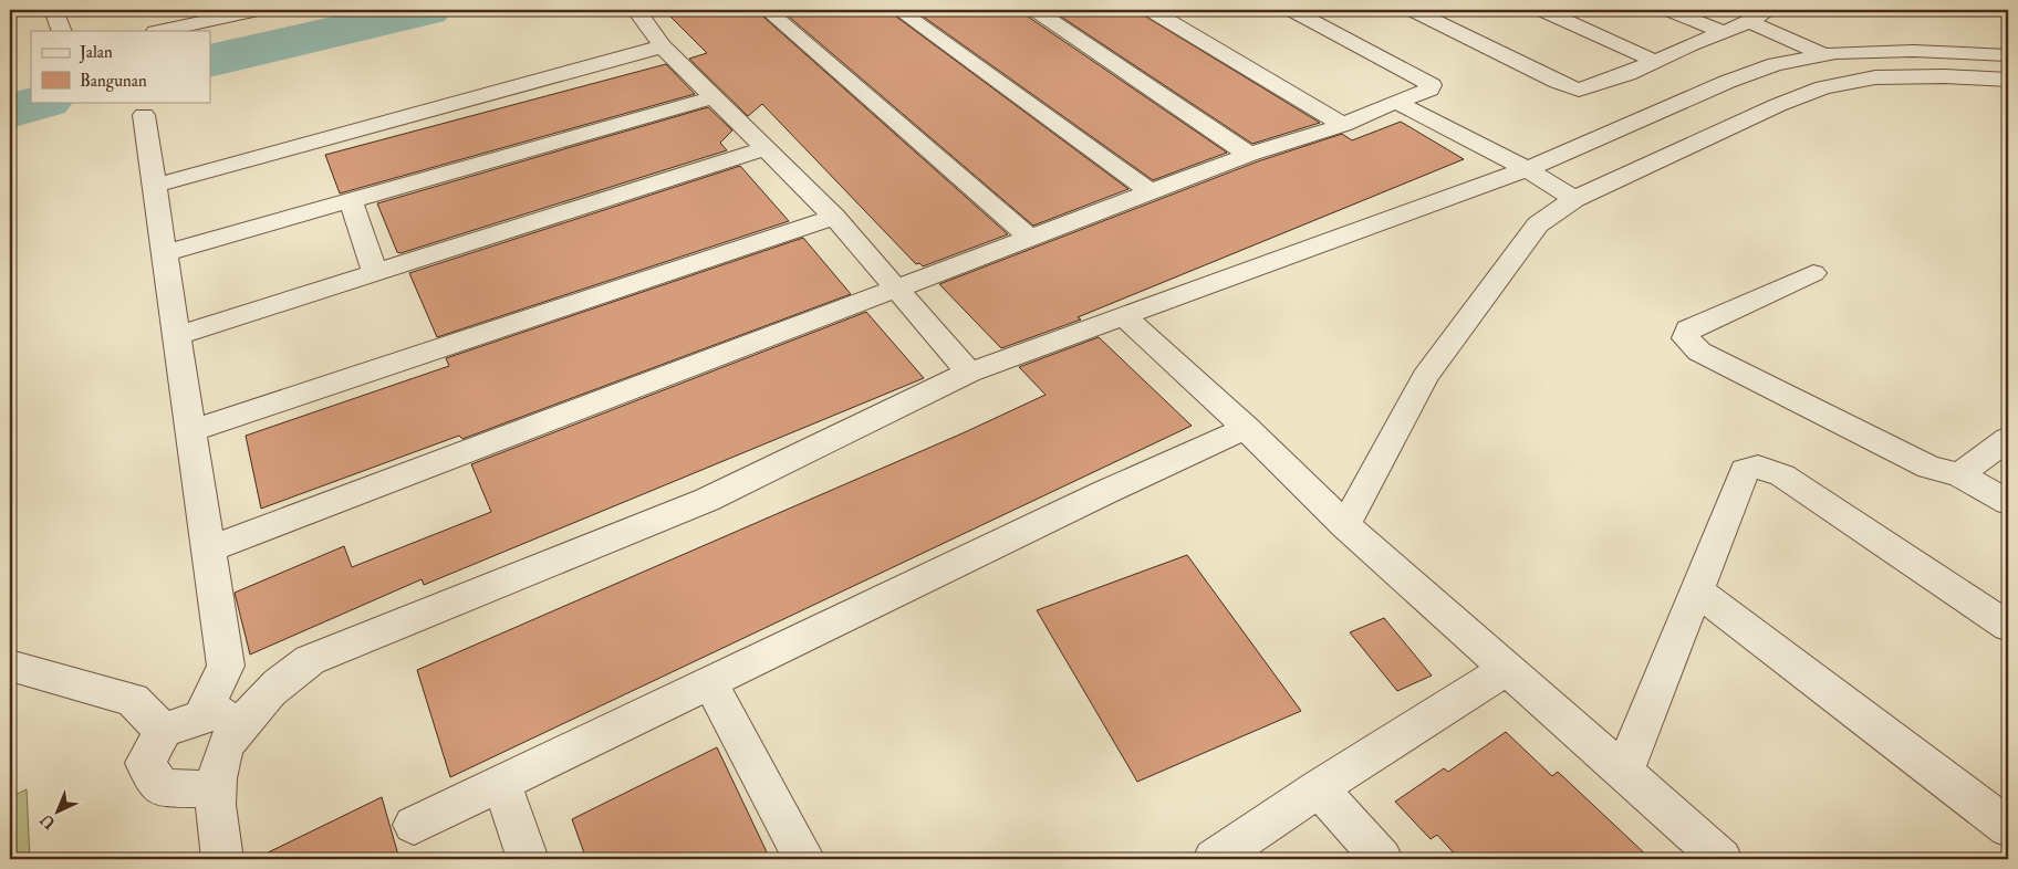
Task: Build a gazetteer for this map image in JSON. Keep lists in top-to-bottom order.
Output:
{
  "legend": ["Jalan", "Bangunan"],
  "north": "bottom left"
}
